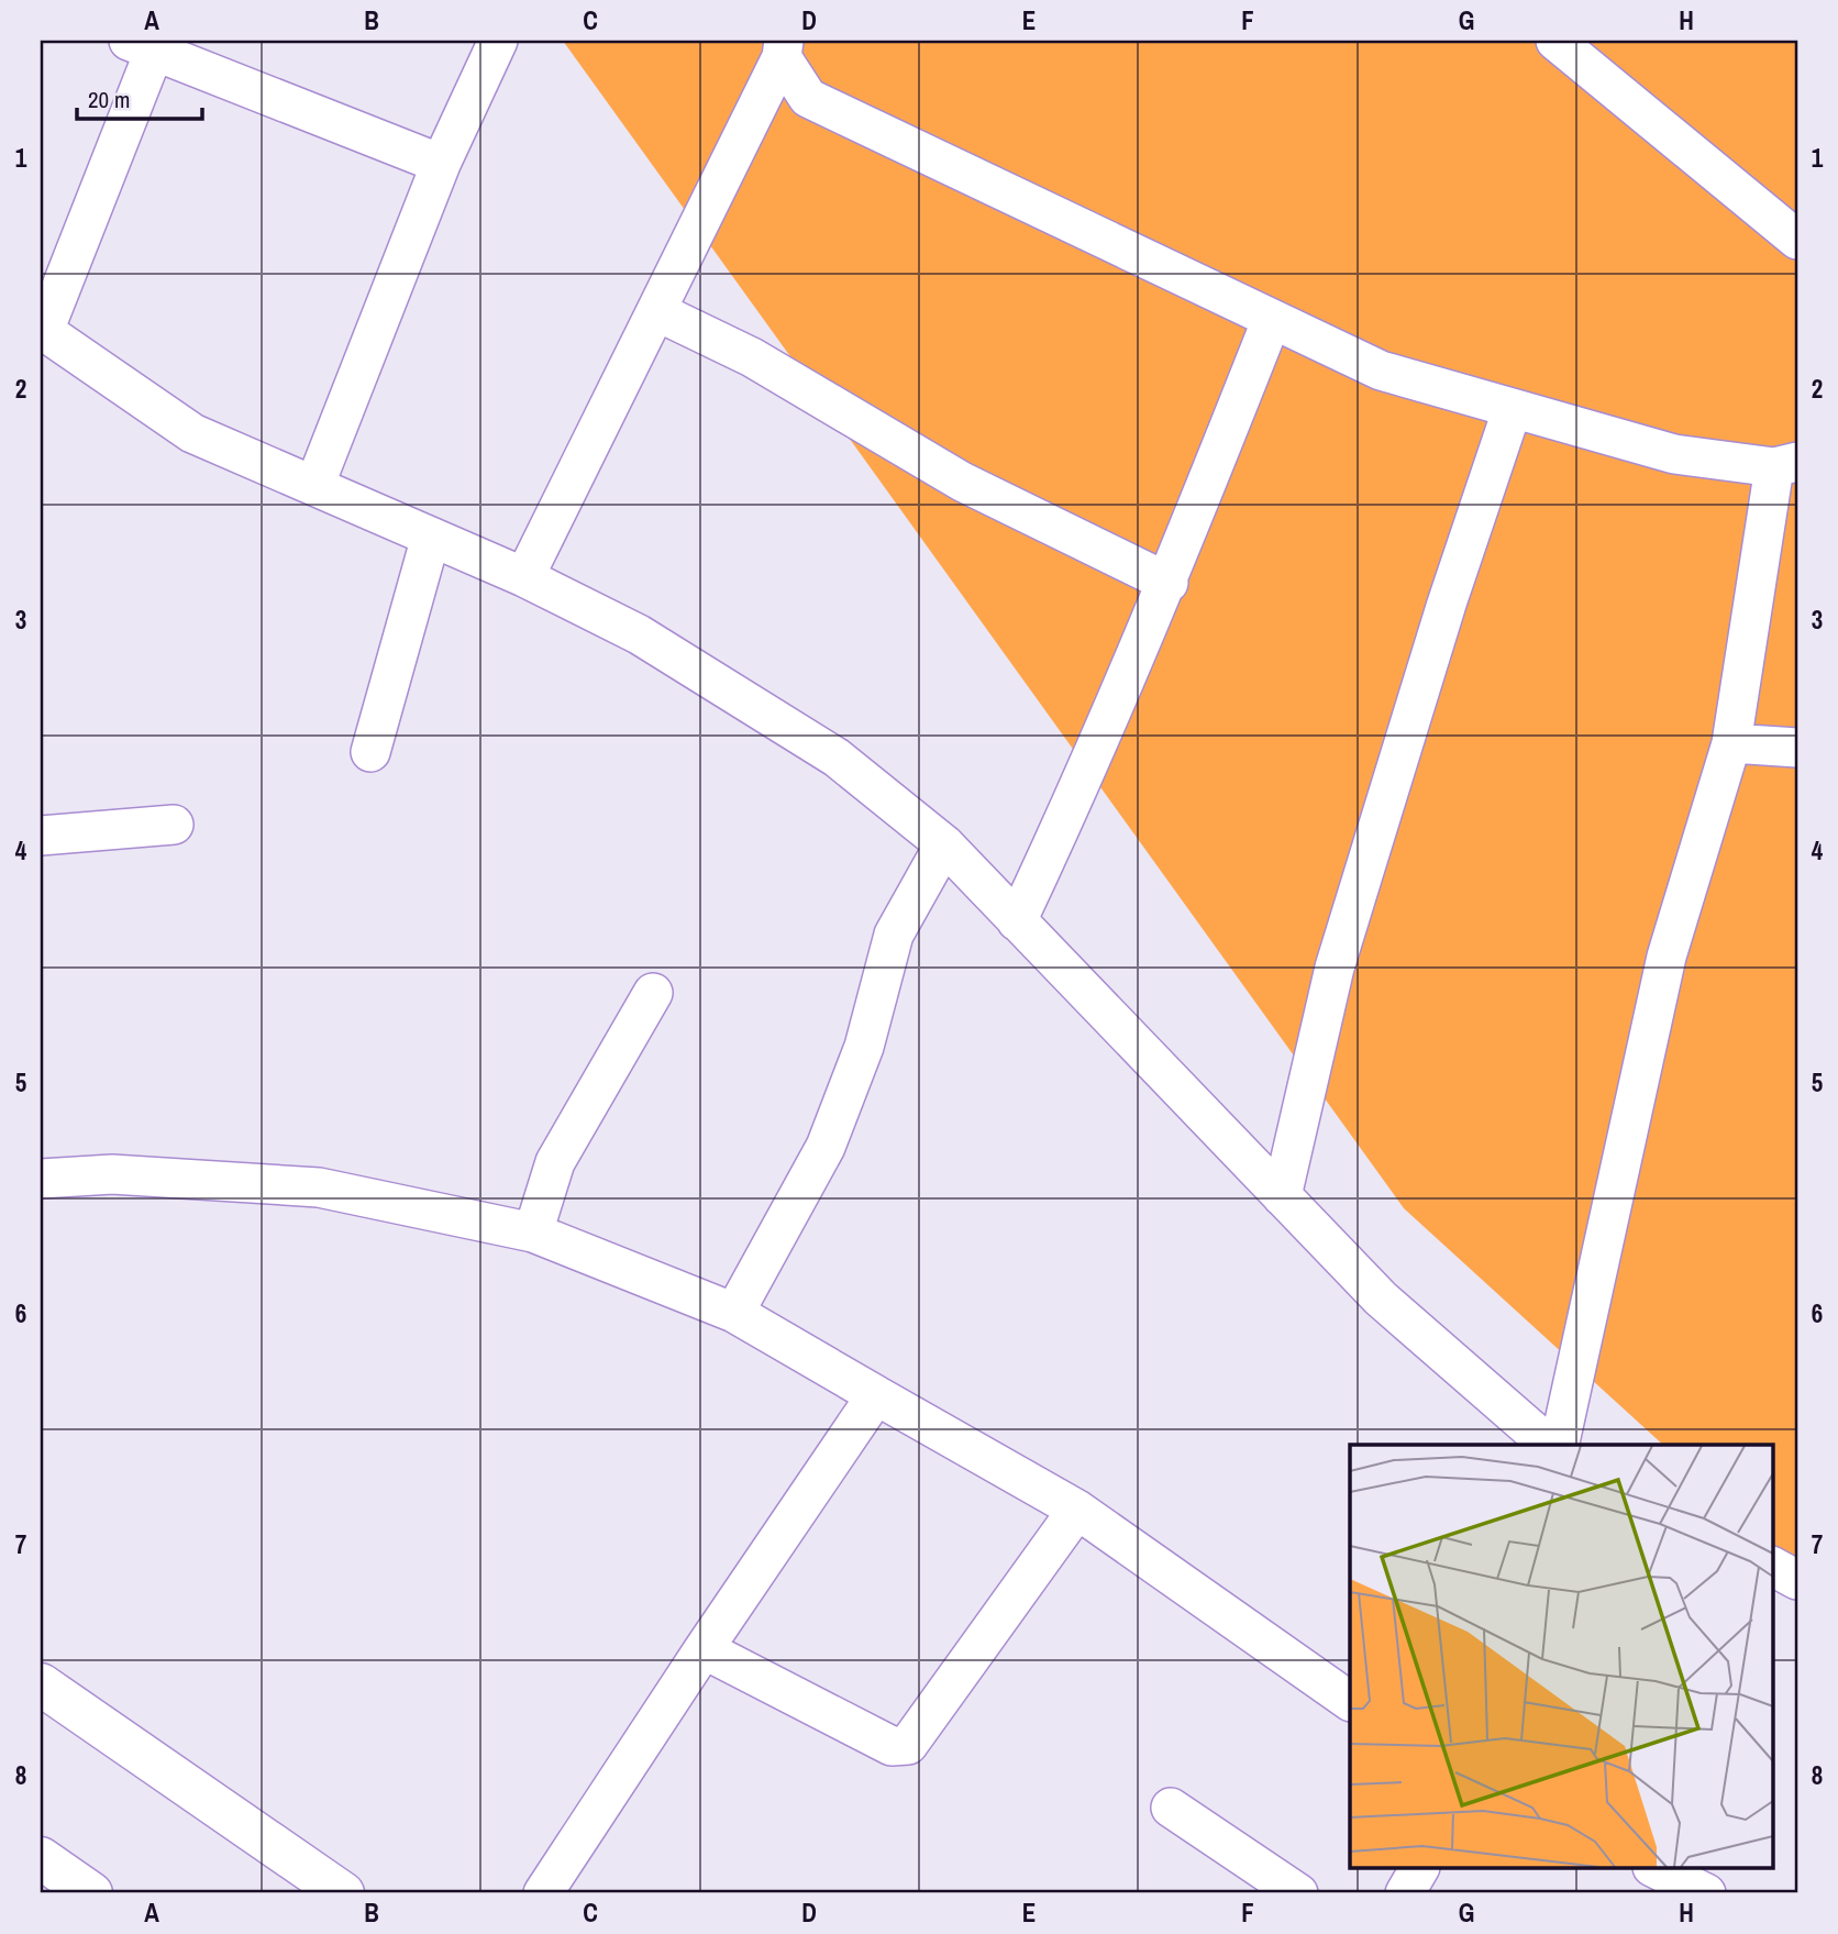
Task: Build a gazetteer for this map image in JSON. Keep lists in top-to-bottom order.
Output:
{
  "scale_bar": "20 m",
  "grid": {
    "columns": [
      "A",
      "B",
      "C",
      "D",
      "E",
      "F",
      "G",
      "H"
    ],
    "rows": [
      "1",
      "2",
      "3",
      "4",
      "5",
      "6",
      "7",
      "8"
    ]
  }
}
